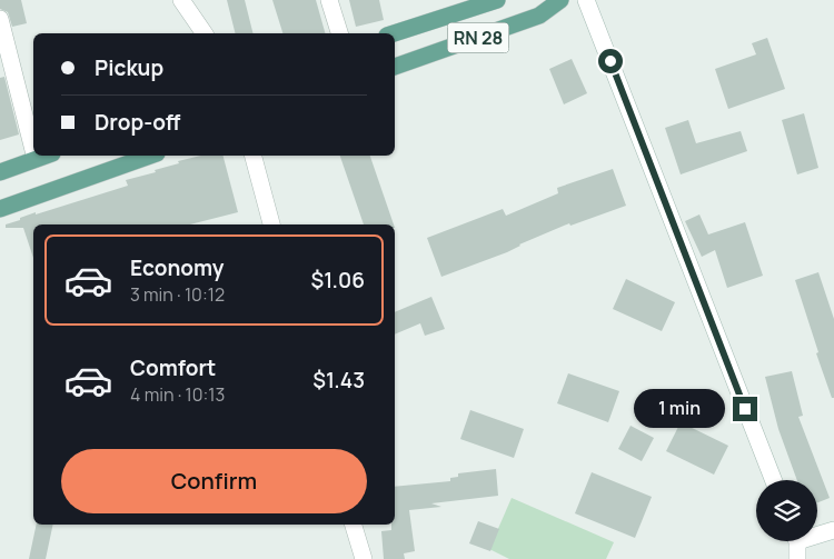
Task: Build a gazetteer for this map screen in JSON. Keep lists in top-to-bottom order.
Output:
{
  "streets": {
    "main road": ["RN 28"]
  },
  "page": {
    "banner": ["Pickup", "Drop-off"],
    "list": [
      {
        "name": "Economy",
        "note": "3 min · 10:12",
        "value": "$1.06"
      },
      {
        "name": "Comfort",
        "note": "4 min · 10:13",
        "value": "$1.43"
      }
    ],
    "bubble": "1 min",
    "buttons": "Confirm"
  }
}
